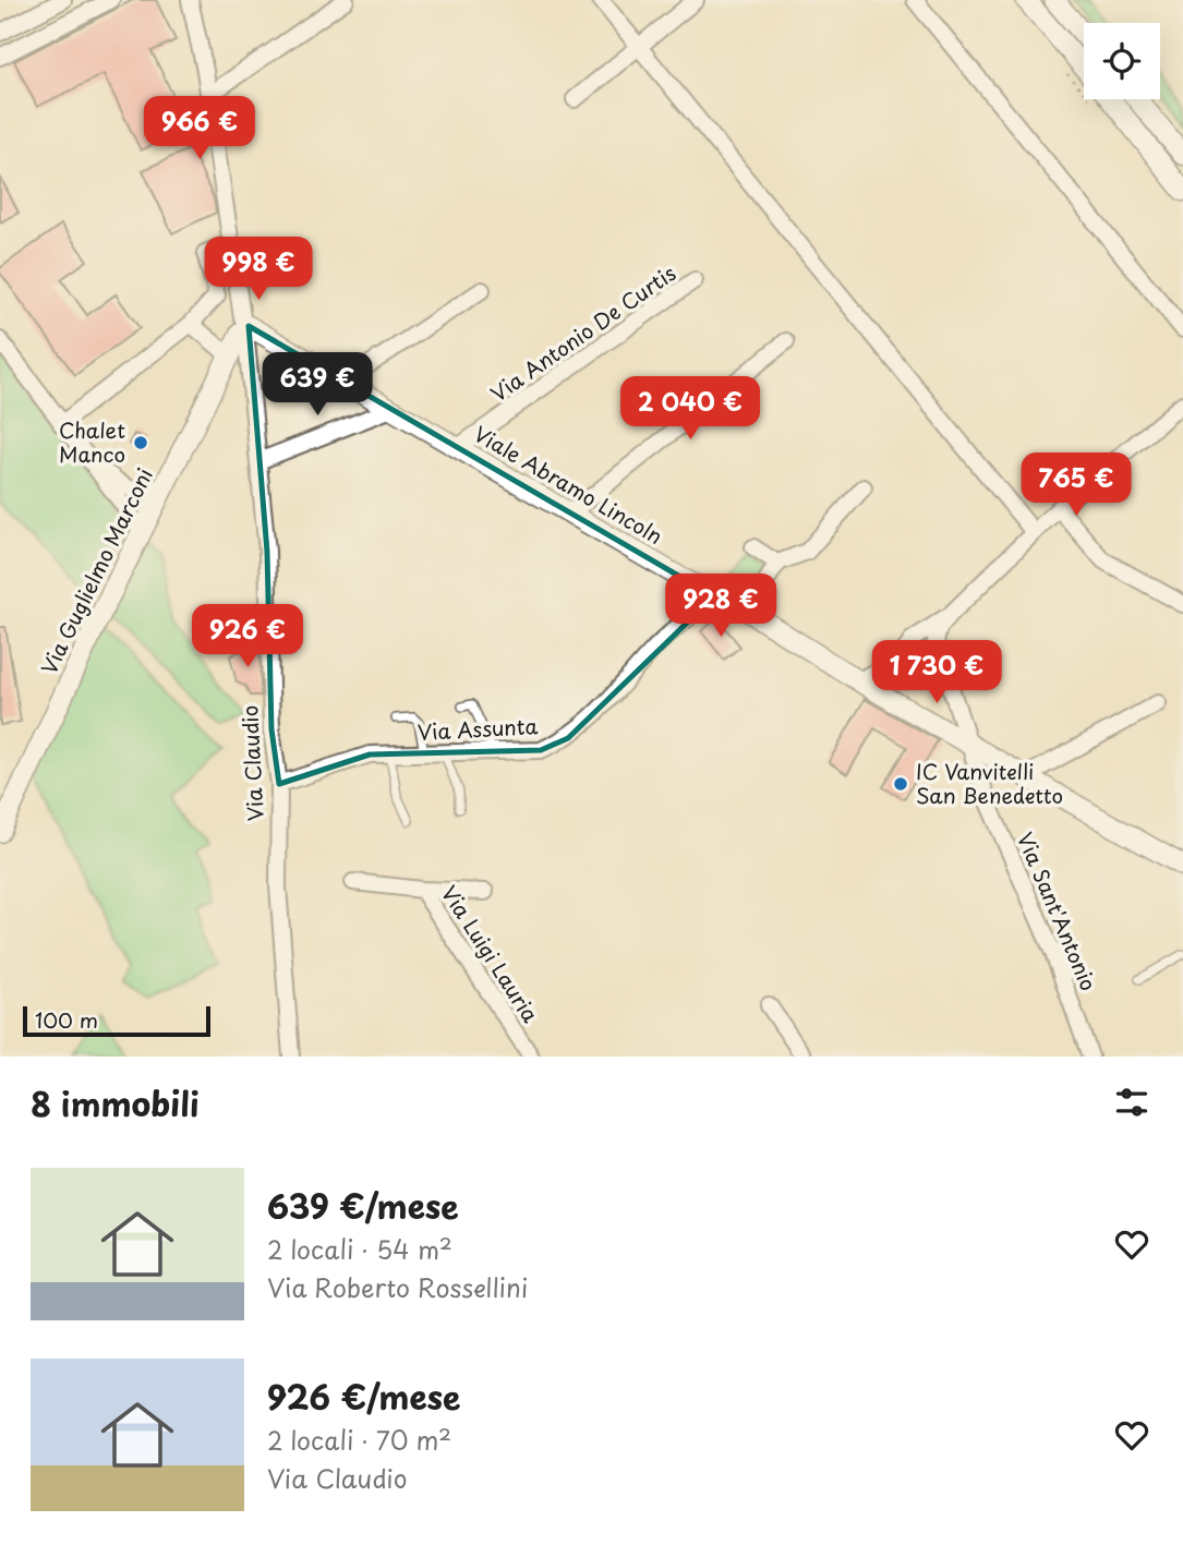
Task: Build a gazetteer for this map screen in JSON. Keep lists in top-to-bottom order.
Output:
{
  "streets": {
    "street": [
      "Via Antonio De Curtis",
      "Viale Abramo Lincoln",
      "Via Guglielmo Marconi",
      "Via Assunta",
      "Via Claudio",
      "Via Sant'Antonio",
      "Via Luigi Lauria"
    ]
  },
  "crossings": [
    ["Via Antonio De Curtis", "Viale Abramo Lincoln"],
    ["Viale Abramo Lincoln", "Via Guglielmo Marconi"],
    ["Viale Abramo Lincoln", "Via Assunta"],
    ["Viale Abramo Lincoln", "Via Claudio"],
    ["Viale Abramo Lincoln", "Via Sant'Antonio"],
    ["Via Guglielmo Marconi", "Via Claudio"],
    ["Via Assunta", "Via Claudio"]
  ],
  "places": ["Chalet Manco", "IC Vanvitelli San Benedetto"],
  "scale_bar": "100 m",
  "page": {
    "price": [
      "966 €",
      "998 €",
      "639 €",
      "2 040 €",
      "765 €",
      "928 €",
      "926 €",
      "1 730 €"
    ],
    "scale": "100 m",
    "heading": "8 immobili",
    "list": [
      {
        "name": "639 €/mese",
        "note": "2 locali · 54 m² · Via Roberto Rossellini"
      },
      {
        "name": "926 €/mese",
        "note": "2 locali · 70 m² · Via Claudio"
      }
    ]
  }
}
